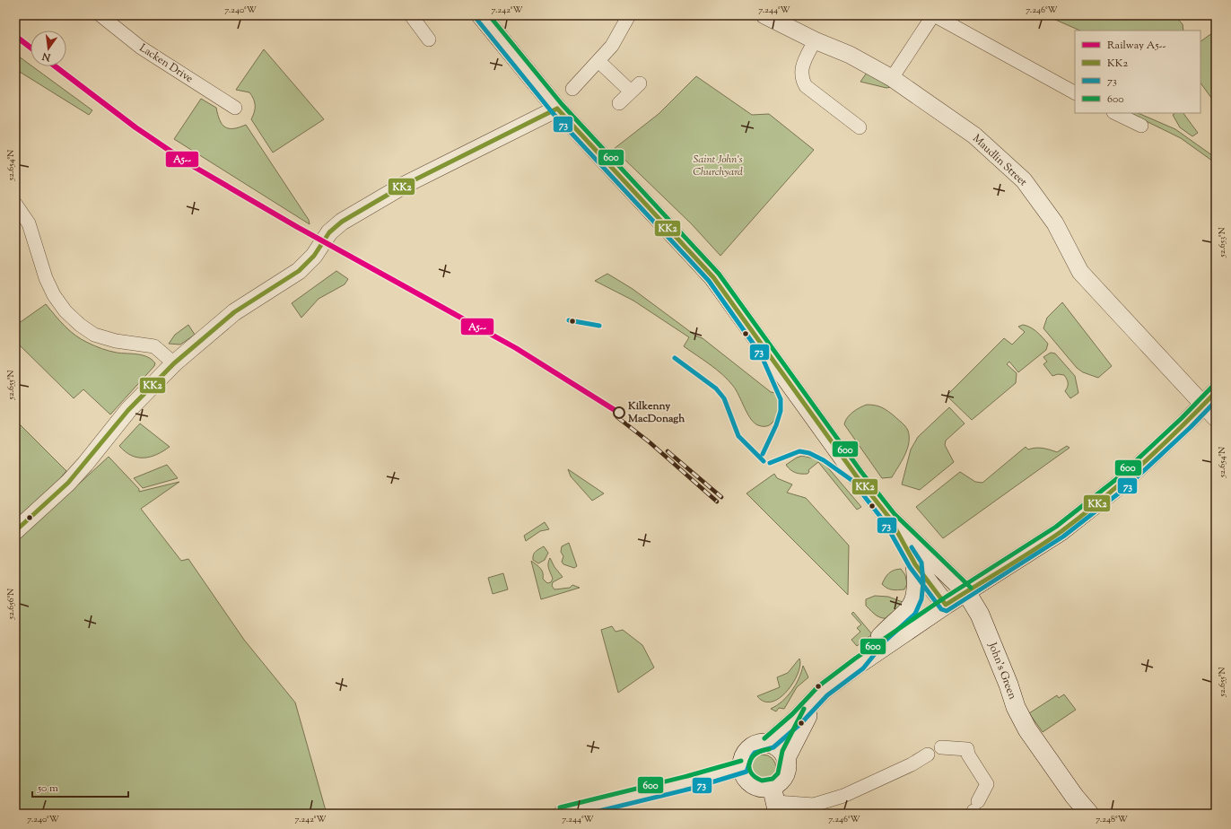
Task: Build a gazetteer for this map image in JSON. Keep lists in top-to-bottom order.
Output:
{
  "streets": {
    "main road": ["John's Green"],
    "street": ["Lacken Drive", "Maudlin Street"]
  },
  "parks": ["Saint John's Churchyard"],
  "places": ["Kilkenny MacDonagh"],
  "lines": [
    "transit line 600",
    "transit line 73",
    "rail line A5--",
    "transit line KK2"
  ],
  "legend": [
    "Railway A5--",
    "KK2",
    "73",
    "600"
  ],
  "scale_bar": "50 m",
  "north": "bottom",
  "coordinates": [
    "7.240°W",
    "7.242°W",
    "7.244°W",
    "7.246°W",
    "52.654°N",
    "52.653°N",
    "52.655°N",
    "52.656°N",
    "7.248°W"
  ]
}
